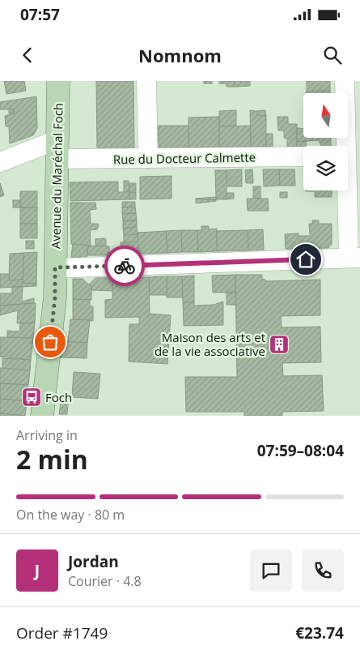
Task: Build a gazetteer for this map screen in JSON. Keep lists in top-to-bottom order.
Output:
{
  "streets": {
    "main road": ["Avenue du Maréchal Foch"],
    "street": ["Rue du Docteur Calmette"]
  },
  "crossings": [
    ["Rue du Docteur Calmette", "Avenue du Maréchal Foch"]
  ],
  "places": {
    "building": ["Maison des arts et de la vie associative"],
    "bus stop": ["Foch"]
  },
  "north": "top",
  "page": {
    "status": "07:57",
    "header": "Nomnom",
    "heading": ["2 min", "Arriving in", "07:59–08:04"],
    "panel": [
      "Jordan",
      "Courier · 4.8",
      "Order #1749",
      "€23.74"
    ],
    "bar": "On the way · 80 m",
    "round": "J"
  }
}
